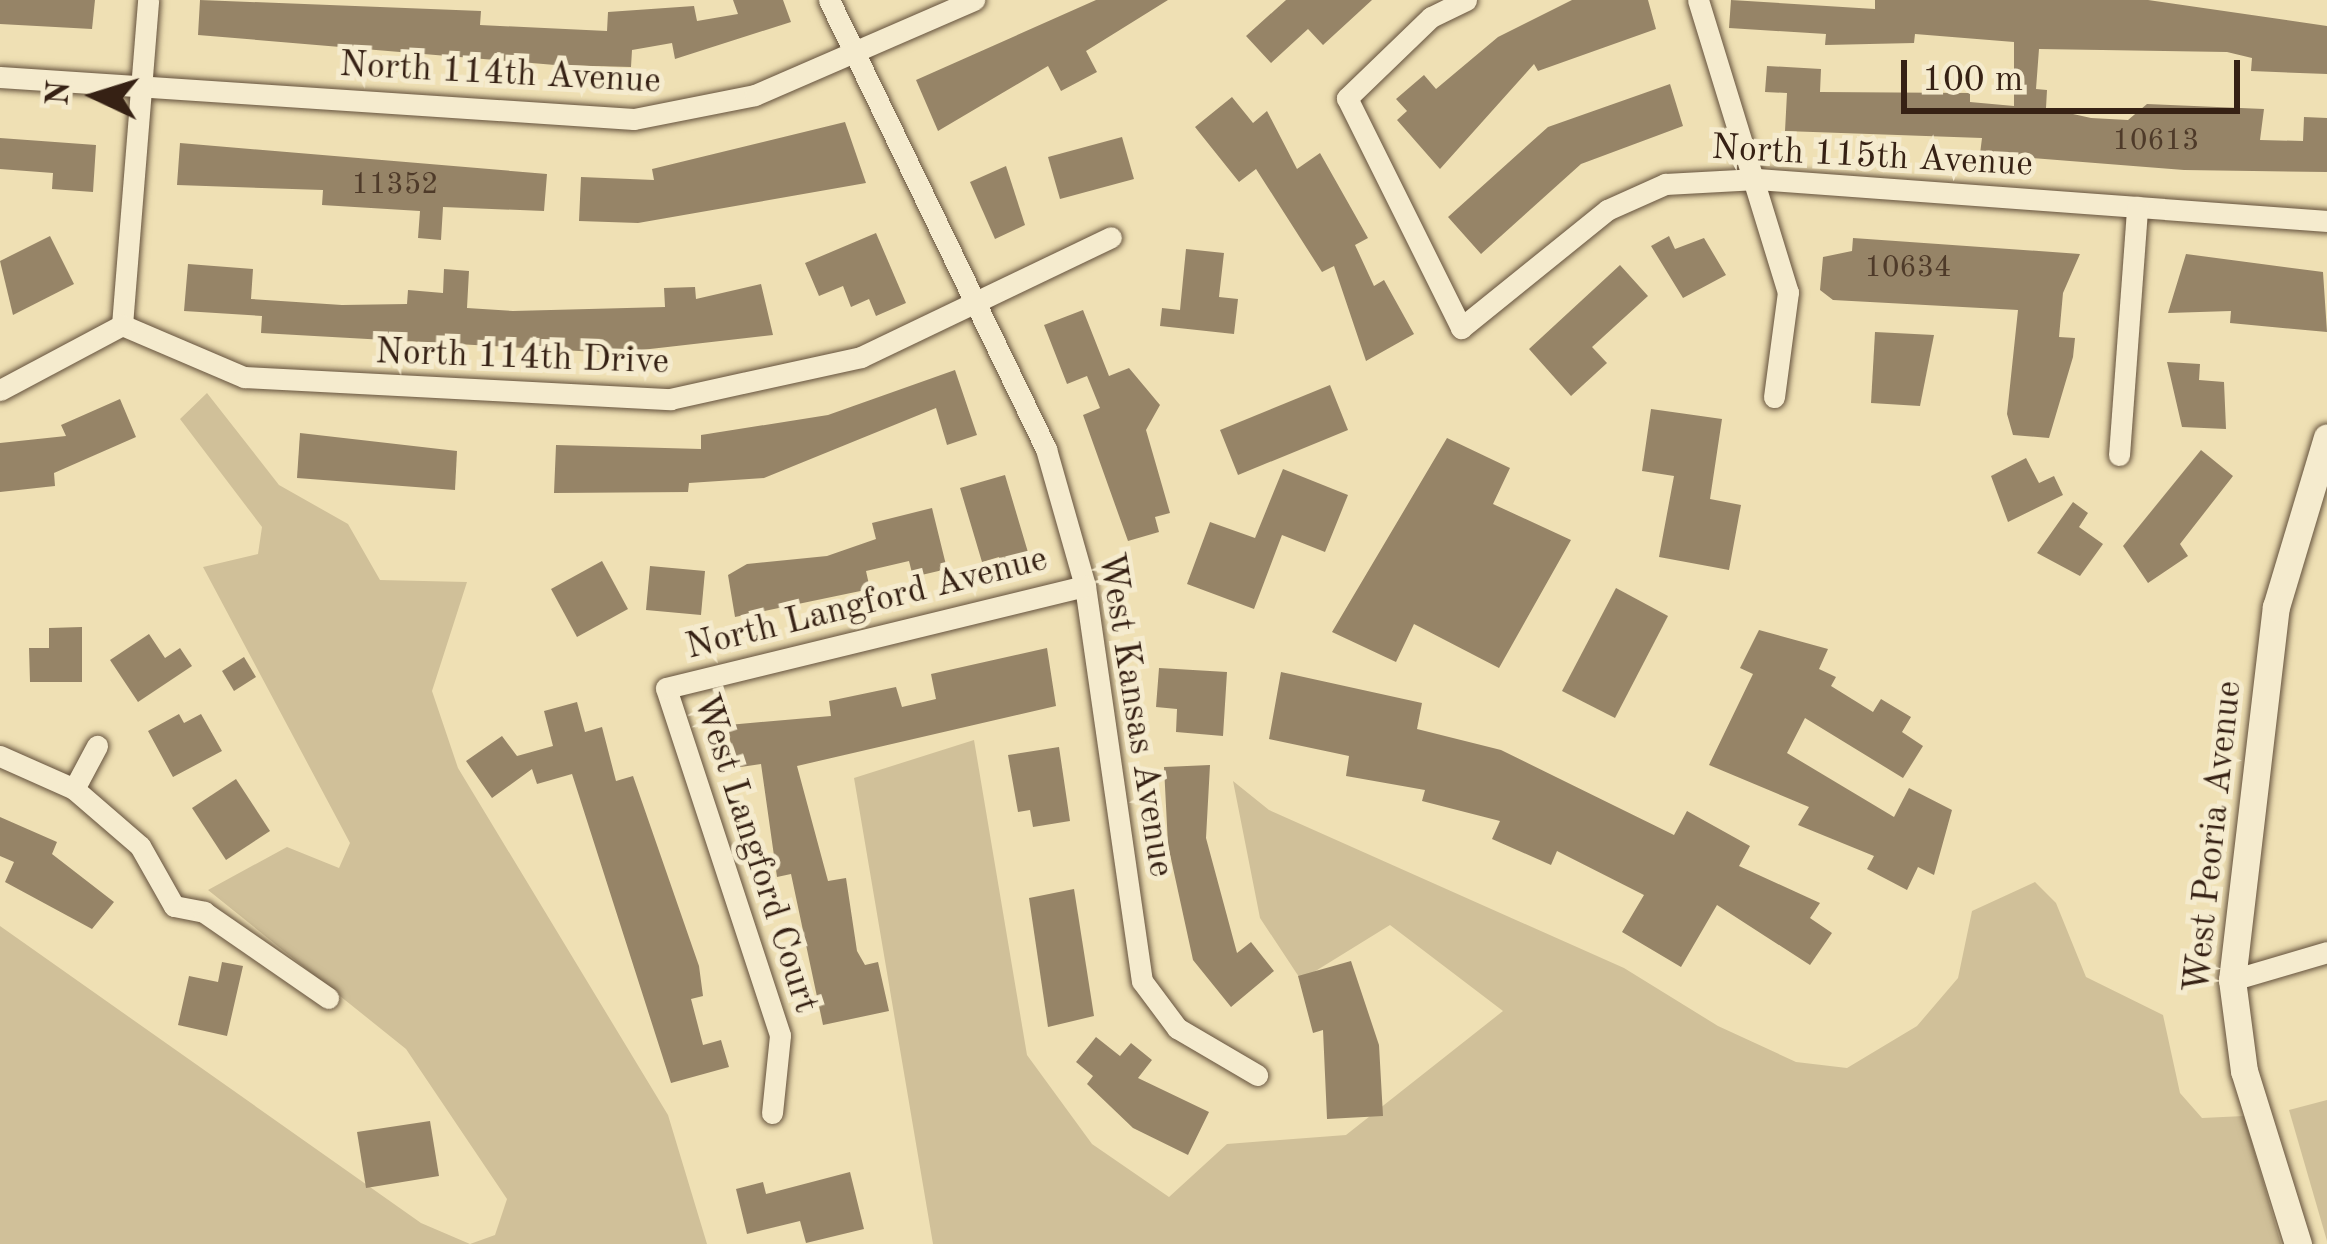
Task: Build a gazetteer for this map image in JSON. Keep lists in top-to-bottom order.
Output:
{
  "streets": {
    "street": [
      "North 114th Avenue",
      "North 115th Avenue",
      "North 114th Drive",
      "North Langford Avenue",
      "West Kansas Avenue",
      "West Peoria Avenue",
      "West Langford Court"
    ]
  },
  "crossings": [
    ["North 114th Avenue", "West Kansas Avenue"],
    ["North 114th Drive", "West Kansas Avenue"],
    ["North Langford Avenue", "West Kansas Avenue"],
    ["North Langford Avenue", "West Langford Court"]
  ],
  "house_numbers": ["10613", "11352", "10634"],
  "scale_bar": "100 m",
  "north": "left"
}
